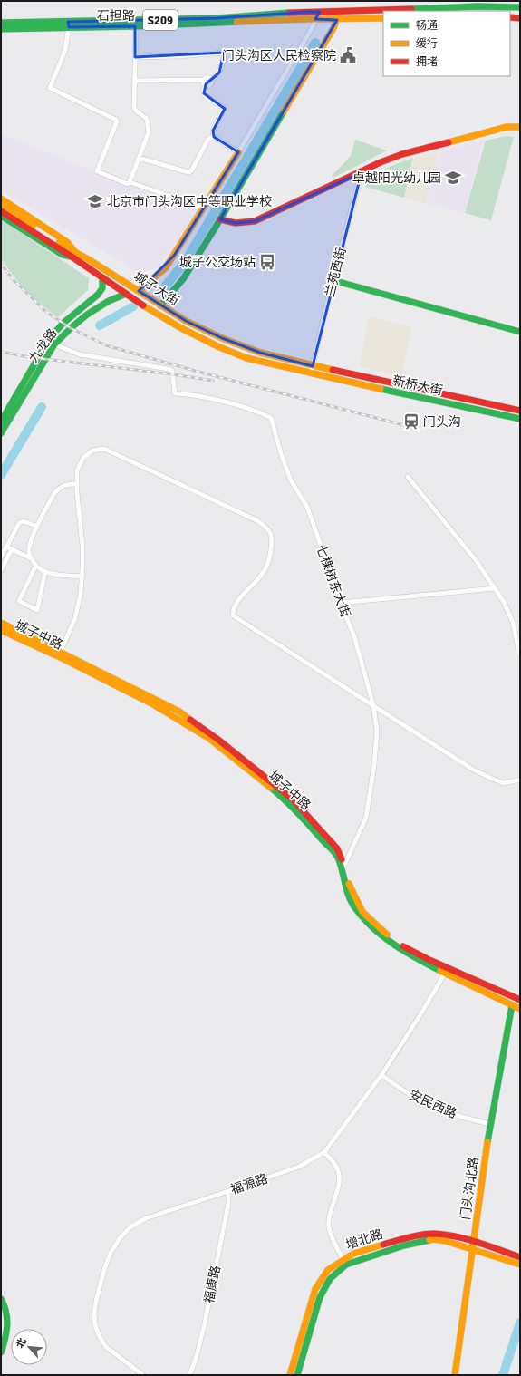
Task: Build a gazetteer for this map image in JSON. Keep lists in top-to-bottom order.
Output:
{
  "streets": {
    "street": [
      "石担路",
      "S209",
      "兰苑西街",
      "城子大街",
      "九龙路",
      "新桥大街",
      "七棵树东大街",
      "城子中路",
      "安民西路",
      "福源路",
      "门头沟北路",
      "增北路",
      "福康路"
    ]
  },
  "crossings": [
    ["兰苑西街", "城子大街"],
    ["兰苑西街", "新桥大街"],
    ["城子大街", "九龙路"],
    ["城子大街", "新桥大街"],
    ["九龙路", "七棵树东大街"],
    ["七棵树东大街", "城子中路"],
    ["城子中路", "福源路"],
    ["城子中路", "门头沟北路"],
    ["安民西路", "福源路"],
    ["安民西路", "门头沟北路"],
    ["福源路", "福康路"],
    ["门头沟北路", "增北路"]
  ],
  "places": {
    "public building": ["门头沟区人民检察院"],
    "school or university": ["卓越阳光幼儿园", "北京市门头沟区中等职业学校"],
    "bus stop": ["城子公交场站"],
    "station": ["门头沟"]
  },
  "legend": ["畅通", "缓行", "拥堵"],
  "north": "top left"
}
